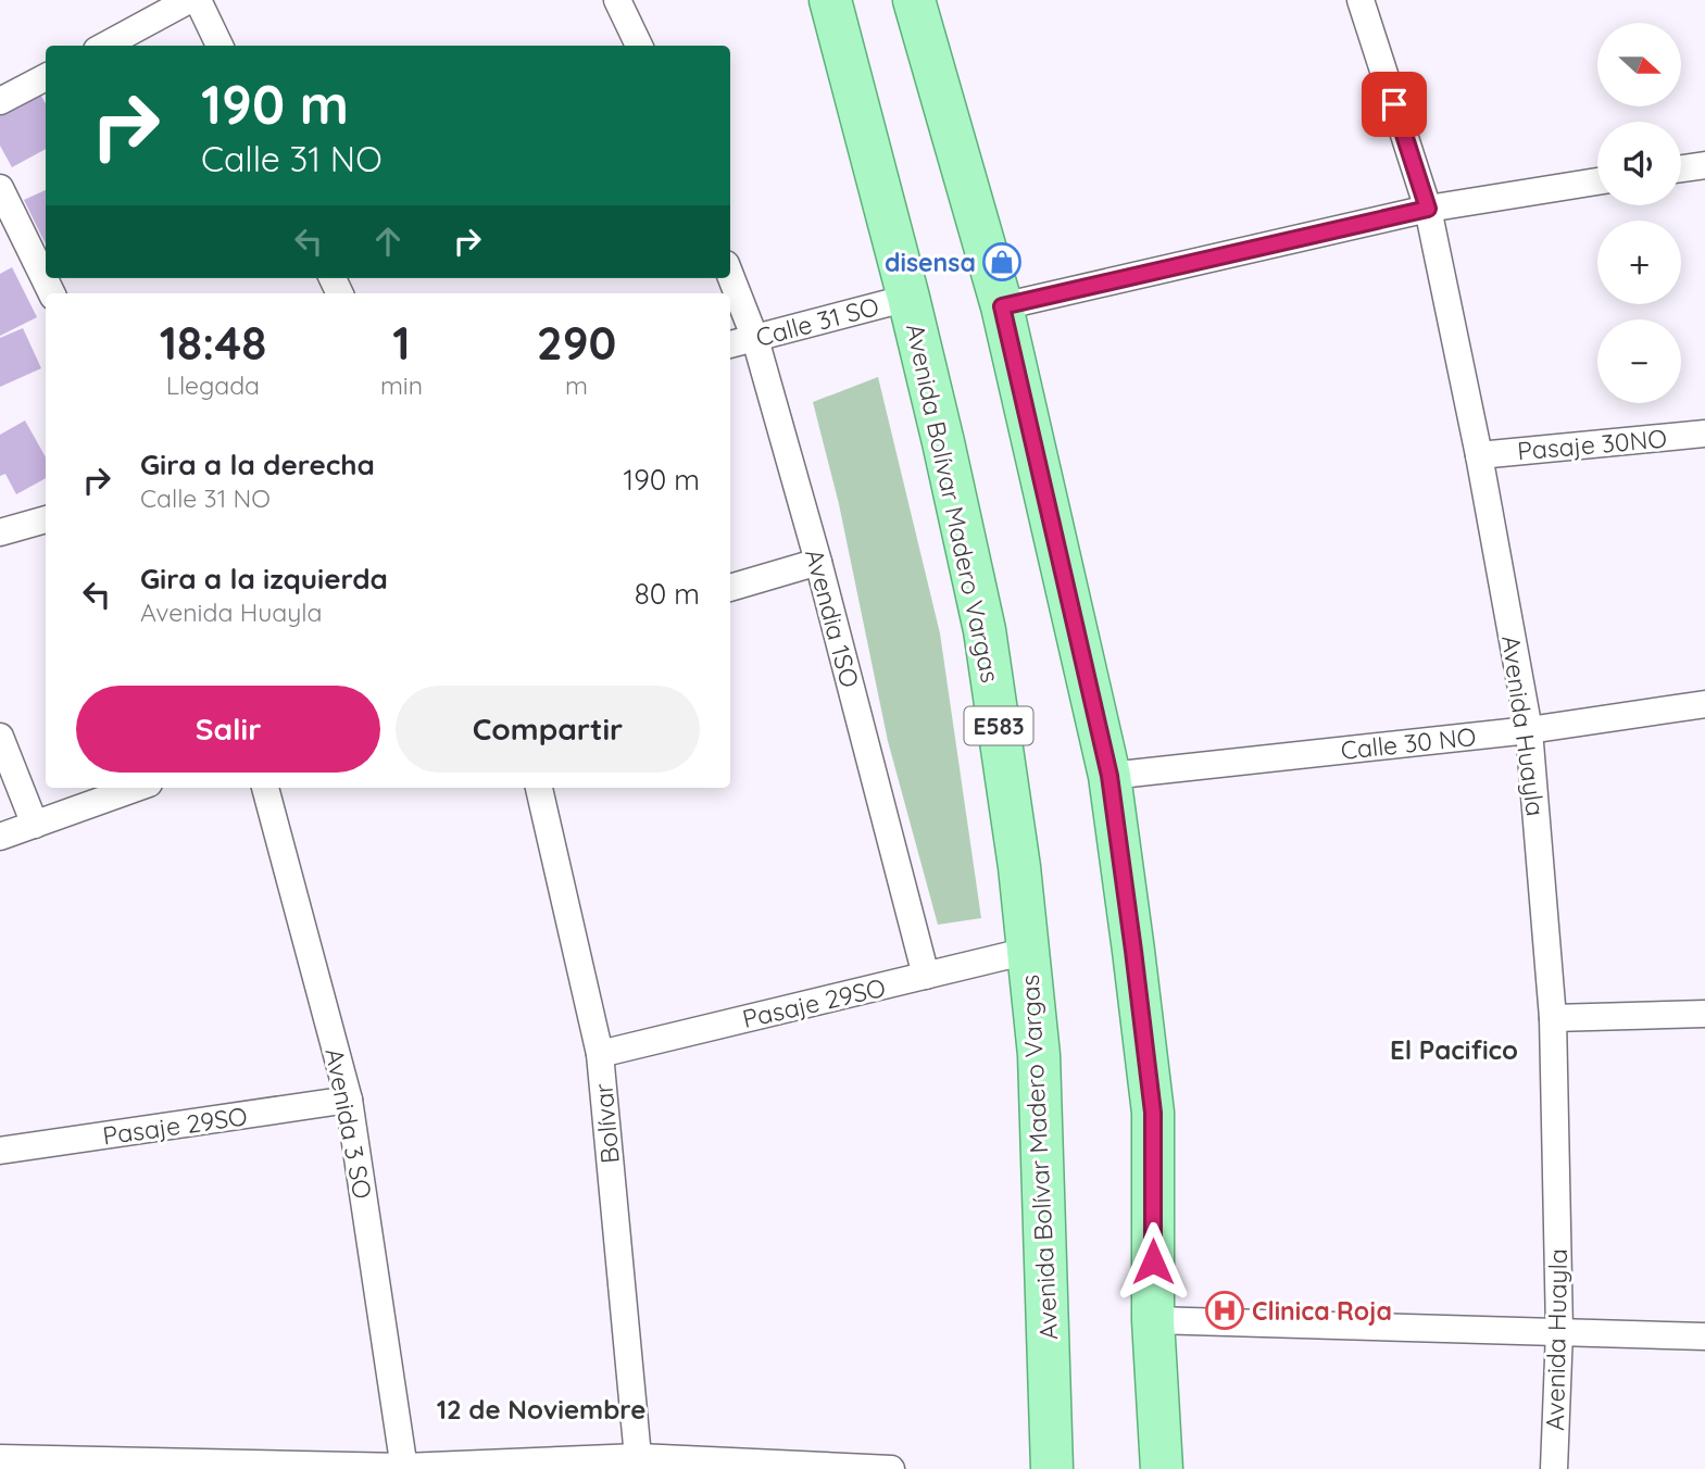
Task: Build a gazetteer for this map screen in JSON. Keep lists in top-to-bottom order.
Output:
{
  "streets": {
    "main road": ["Avenida Bolívar Madero Vargas", "E583"],
    "street": [
      "Calle 31 SO",
      "Pasaje 30NO",
      "Avendia 1SO",
      "Avenida Huayla",
      "Calle 30 NO",
      "Pasaje 29SO",
      "Avenida 3 SO",
      "Bolívar"
    ]
  },
  "crossings": [
    ["Calle 31 SO", "Avenida Bolívar Madero Vargas"],
    ["Calle 31 SO", "Avendia 1SO"],
    ["Pasaje 30NO", "Avenida Huayla"],
    ["Avenida Bolívar Madero Vargas", "Pasaje 29SO"],
    ["Avendia 1SO", "Pasaje 29SO"],
    ["Avenida Huayla", "Calle 30 NO"],
    ["Pasaje 29SO", "Avenida 3 SO"],
    ["Pasaje 29SO", "Bolívar"]
  ],
  "districts": ["El Pacifico", "12 de Noviembre"],
  "places": {
    "shop": ["disensa"],
    "hospital": ["Clinica Roja"]
  },
  "north": "right",
  "page": {
    "map_buttons": ["+", "−"],
    "turn": ["190 m", "Calle 31 NO"],
    "eta": [
      "18:48",
      "Llegada",
      "1",
      "min",
      "290",
      "m"
    ],
    "list": [
      {
        "name": "Gira a la derecha",
        "note": "Calle 31 NO",
        "value": "190 m"
      },
      {
        "name": "Gira a la izquierda",
        "note": "Avenida Huayla",
        "value": "80 m"
      }
    ],
    "buttons": ["Salir", "Compartir"]
  }
}
